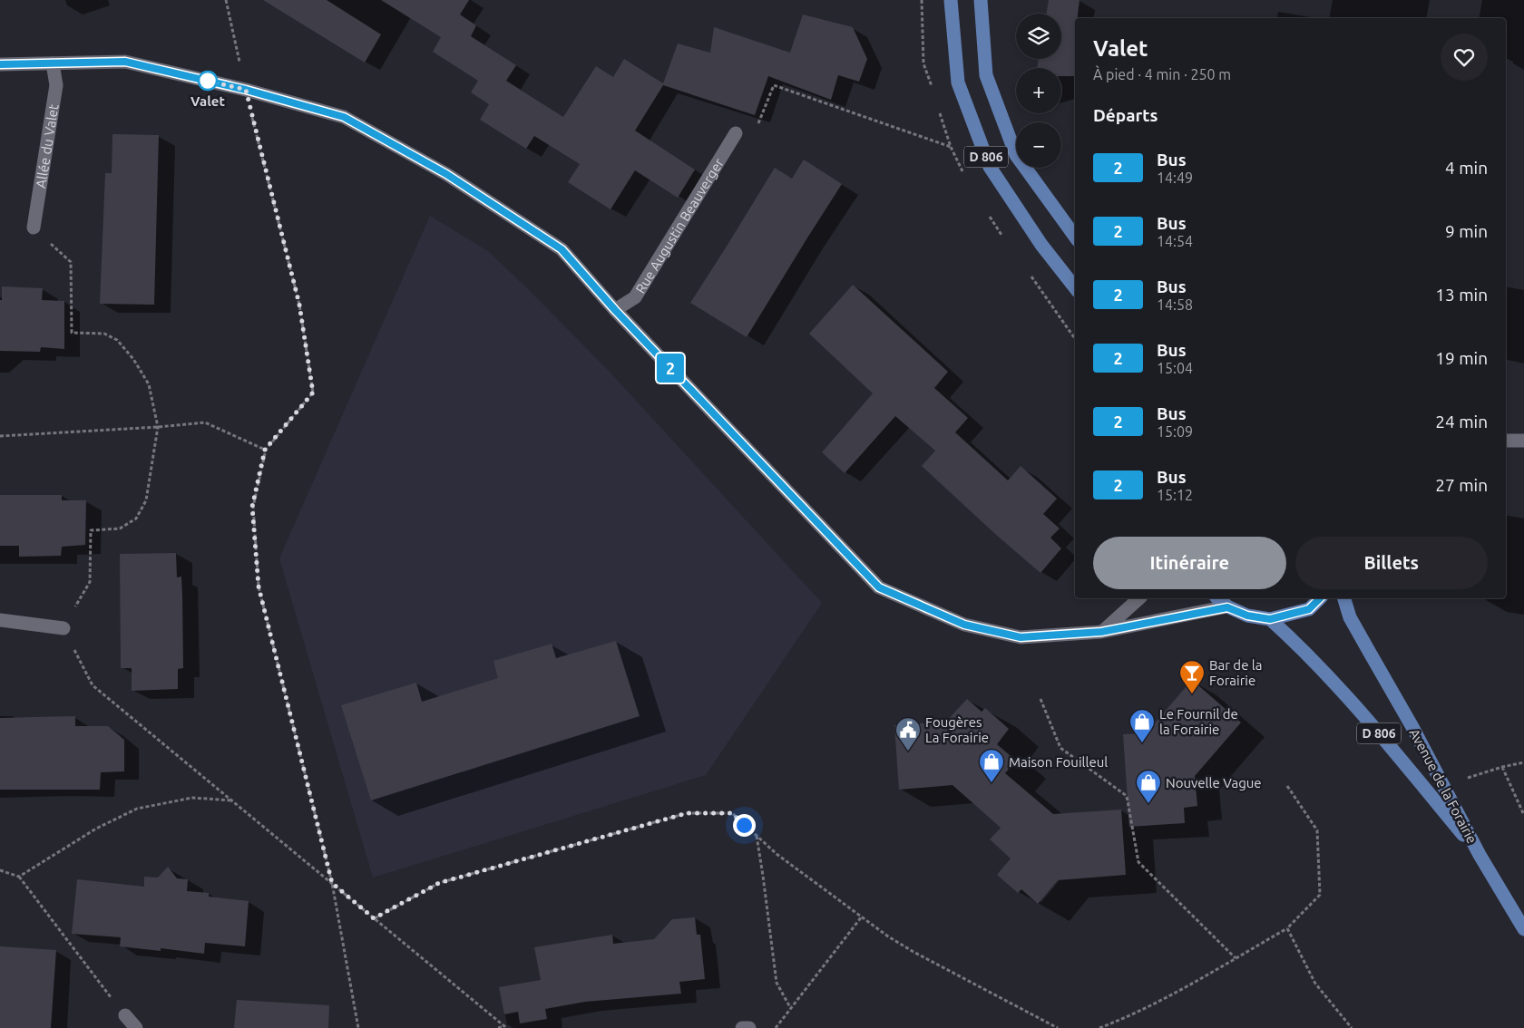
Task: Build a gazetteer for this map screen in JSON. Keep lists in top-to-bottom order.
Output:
{
  "streets": {
    "main road": ["D 806", "Avenue de la Forairie"],
    "street": ["Allée du Valet", "Rue Augustin Beauverger"]
  },
  "places": {
    "other": ["Valet"],
    "bar": ["Bar de la Forairie"],
    "shop": ["Le Fournil de la Forairie", "Maison Fouilleul", "Nouvelle Vague"],
    "public building": ["Fougères La Forairie"]
  },
  "lines": ["bus line 2"],
  "page": {
    "on_map": "2",
    "map_buttons": ["+", "−"],
    "heading": [
      ["Valet", "À pied · 4 min · 250 m"],
      "Départs"
    ],
    "list": [
      {
        "mark": "2",
        "name": "Bus",
        "note": "14:49",
        "value": "4 min"
      },
      {
        "mark": "2",
        "name": "Bus",
        "note": "14:54",
        "value": "9 min"
      },
      {
        "mark": "2",
        "name": "Bus",
        "note": "14:58",
        "value": "13 min"
      },
      {
        "mark": "2",
        "name": "Bus",
        "note": "15:04",
        "value": "19 min"
      },
      {
        "mark": "2",
        "name": "Bus",
        "note": "15:09",
        "value": "24 min"
      },
      {
        "mark": "2",
        "name": "Bus",
        "note": "15:12",
        "value": "27 min"
      }
    ],
    "buttons": ["Itinéraire", "Billets"]
  }
}
